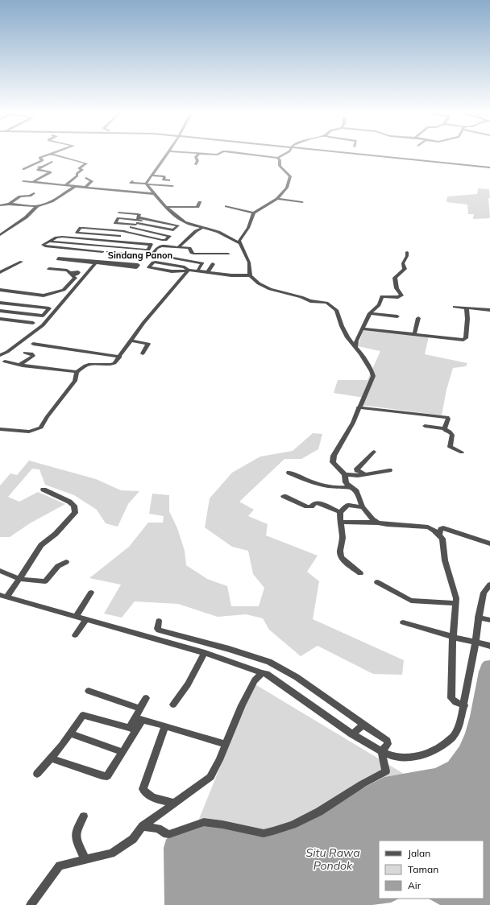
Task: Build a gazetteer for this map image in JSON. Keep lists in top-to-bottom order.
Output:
{
  "districts": ["Sindang Panon"],
  "water": ["Situ Rawa Pondok"],
  "legend": ["Jalan", "Taman", "Air"]
}
